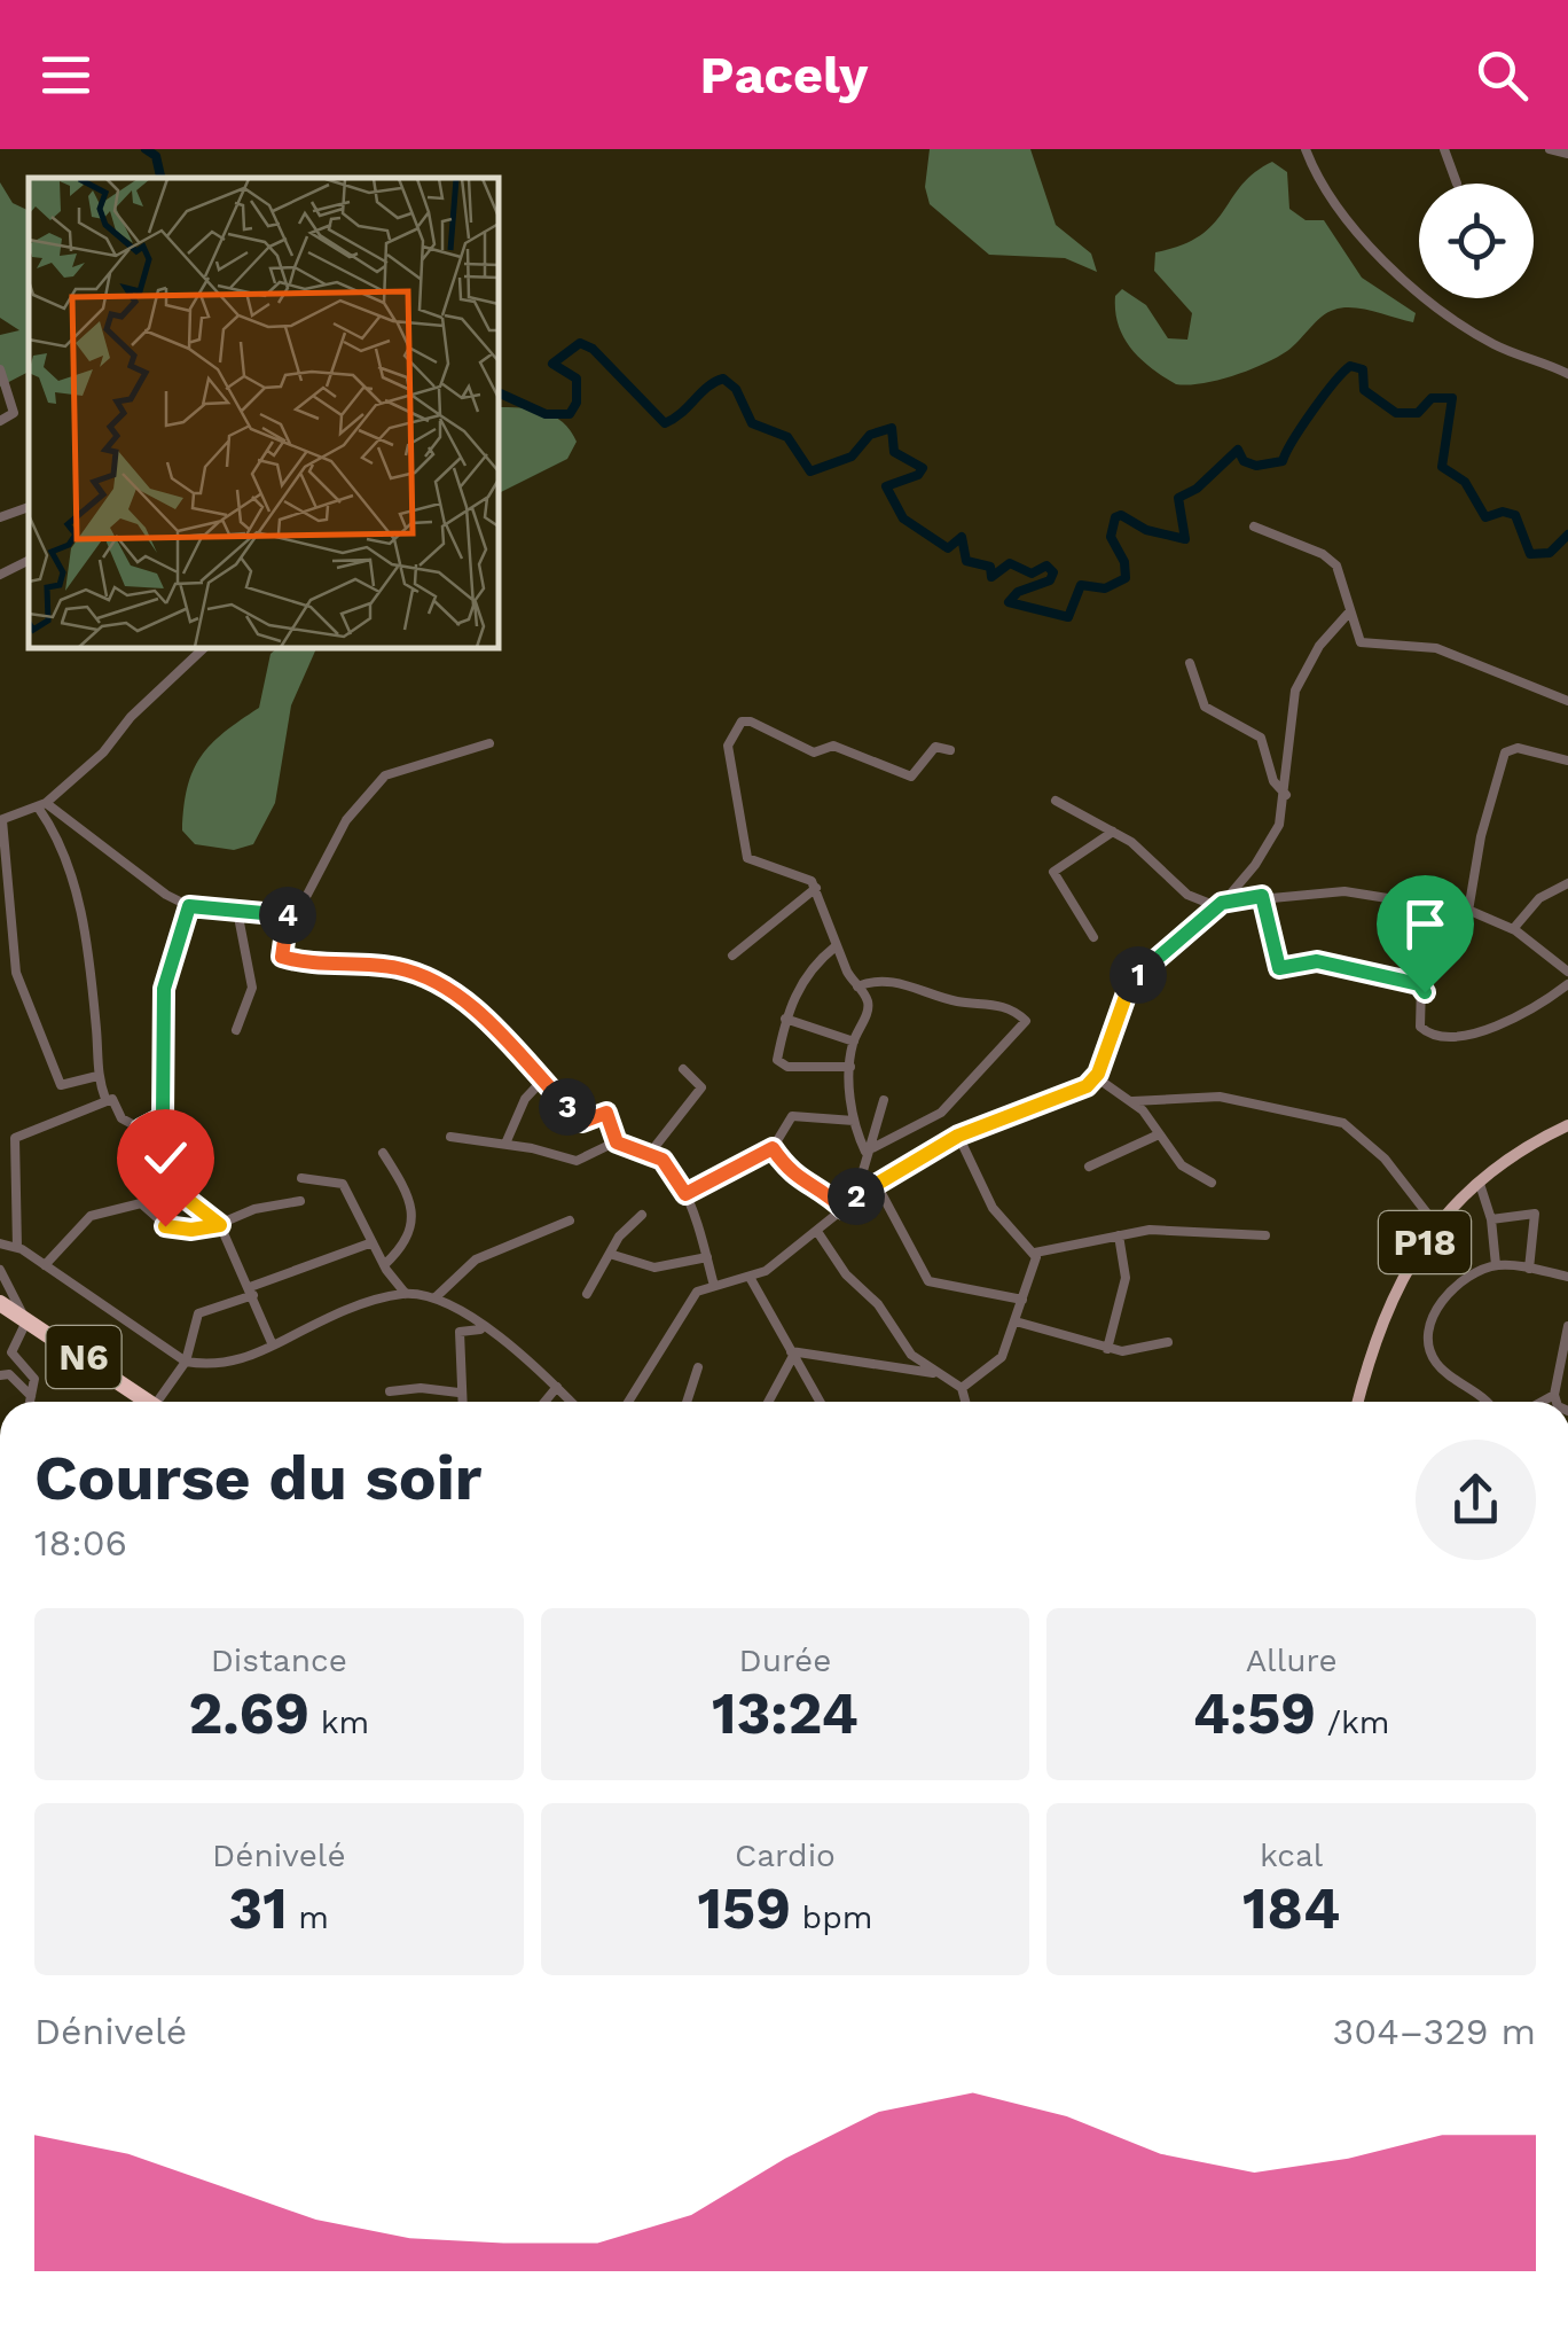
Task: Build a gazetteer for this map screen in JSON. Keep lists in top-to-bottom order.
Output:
{
  "streets": {
    "highway": ["N6"],
    "main road": ["P18"]
  },
  "page": {
    "header": "Pacely",
    "pins": [
      "4",
      "1",
      "3",
      "2"
    ],
    "heading": ["Course du soir", "18:06"],
    "stats": [
      ["Distance", "2.69 km"],
      ["Durée", "13:24"],
      ["Allure", "4:59 /km"],
      ["Dénivelé", "31 m"],
      ["Cardio", "159 bpm"],
      ["kcal", "184"]
    ],
    "chart": ["Dénivelé", "304–329 m"]
  }
}
